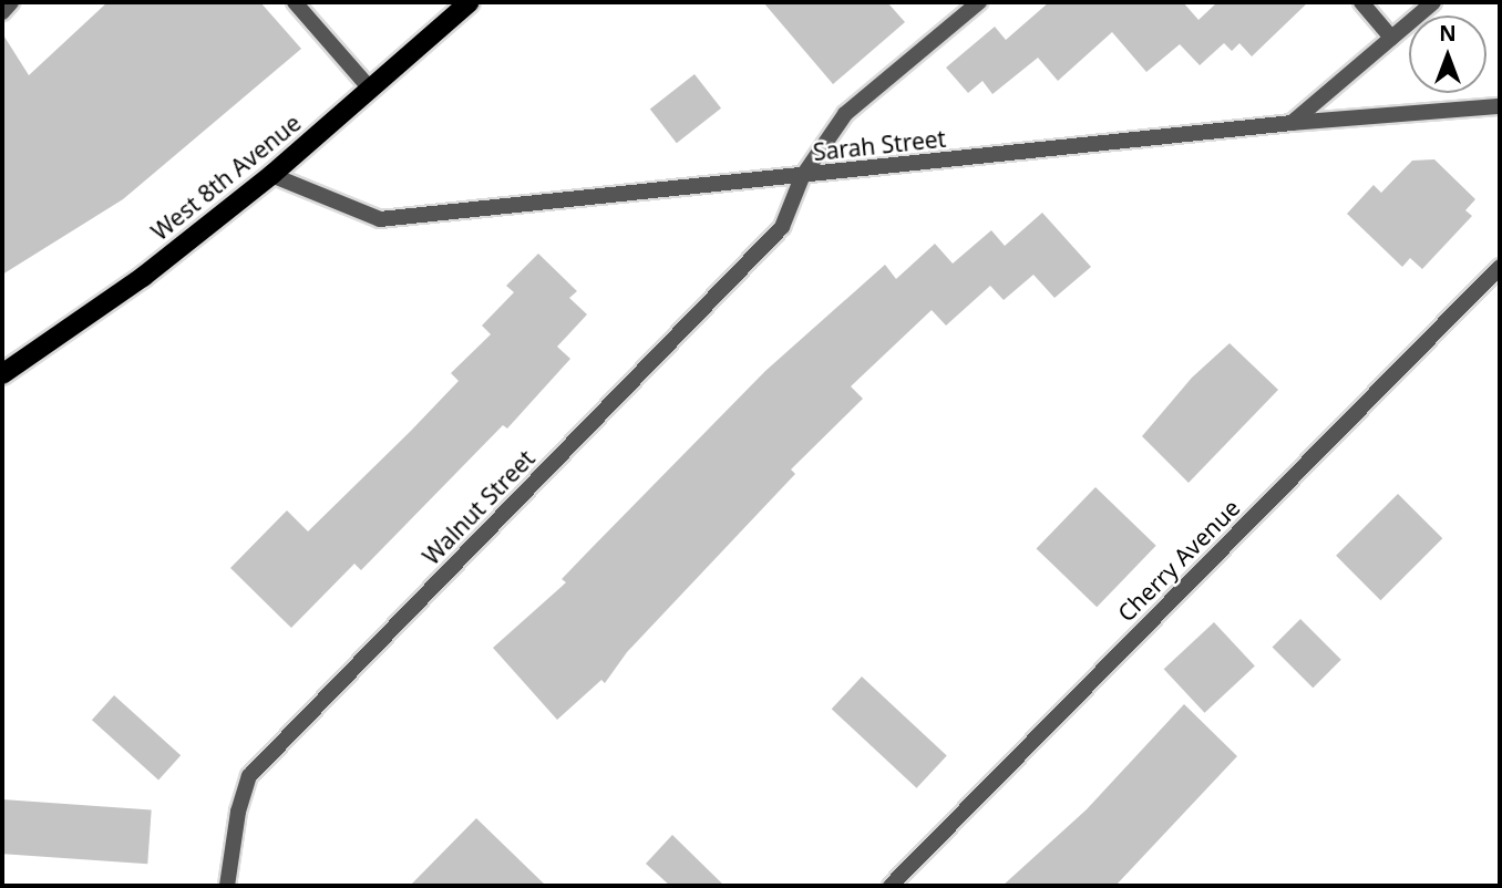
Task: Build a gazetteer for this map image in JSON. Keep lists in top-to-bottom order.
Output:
{
  "streets": {
    "main road": ["West 8th Avenue"],
    "street": ["Sarah Street", "Walnut Street", "Cherry Avenue"]
  },
  "crossings": [
    ["Sarah Street", "West 8th Avenue"],
    ["Sarah Street", "Walnut Street"]
  ],
  "north": "top"
}
